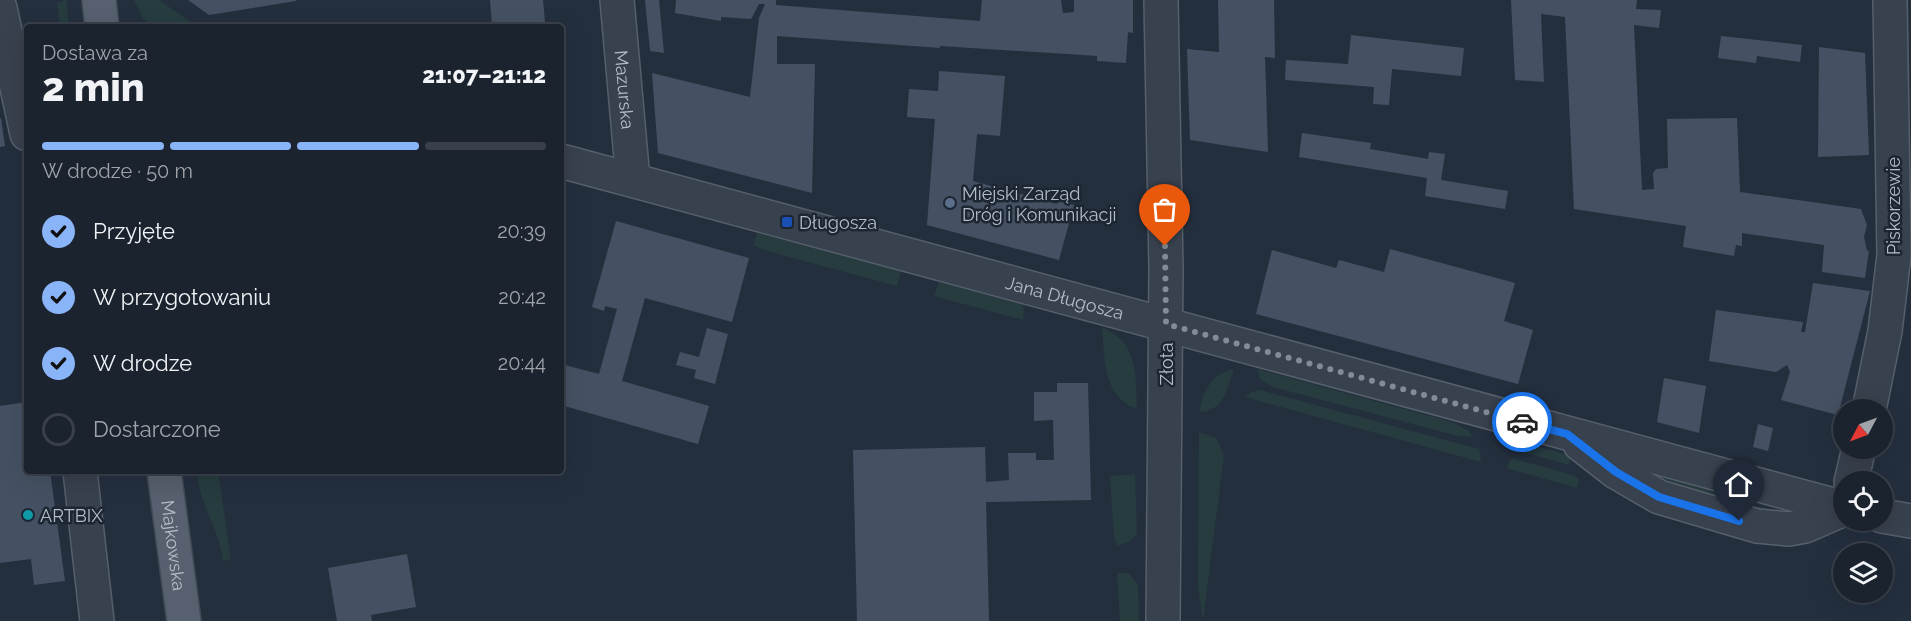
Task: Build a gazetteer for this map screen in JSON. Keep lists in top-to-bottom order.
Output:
{
  "streets": {
    "main road": ["Majkowska"],
    "street": [
      "Mazurska",
      "Piskorzewie",
      "Jana Długosza",
      "Złota"
    ]
  },
  "crossings": [
    ["Mazurska", "Jana Długosza"],
    ["Jana Długosza", "Złota"]
  ],
  "places": {
    "other": ["Miejski Zarząd Dróg i Komunikacji", "ARTBIX"],
    "transit": ["Długosza"]
  },
  "north": "bottom left",
  "page": {
    "heading": ["2 min", "Dostawa za", "21:07–21:12"],
    "bar": "W drodze · 50 m",
    "list": [
      ["Przyjęte", "20:39"],
      ["W przygotowaniu", "20:42"],
      ["W drodze", "20:44"],
      "Dostarczone"
    ]
  }
}
